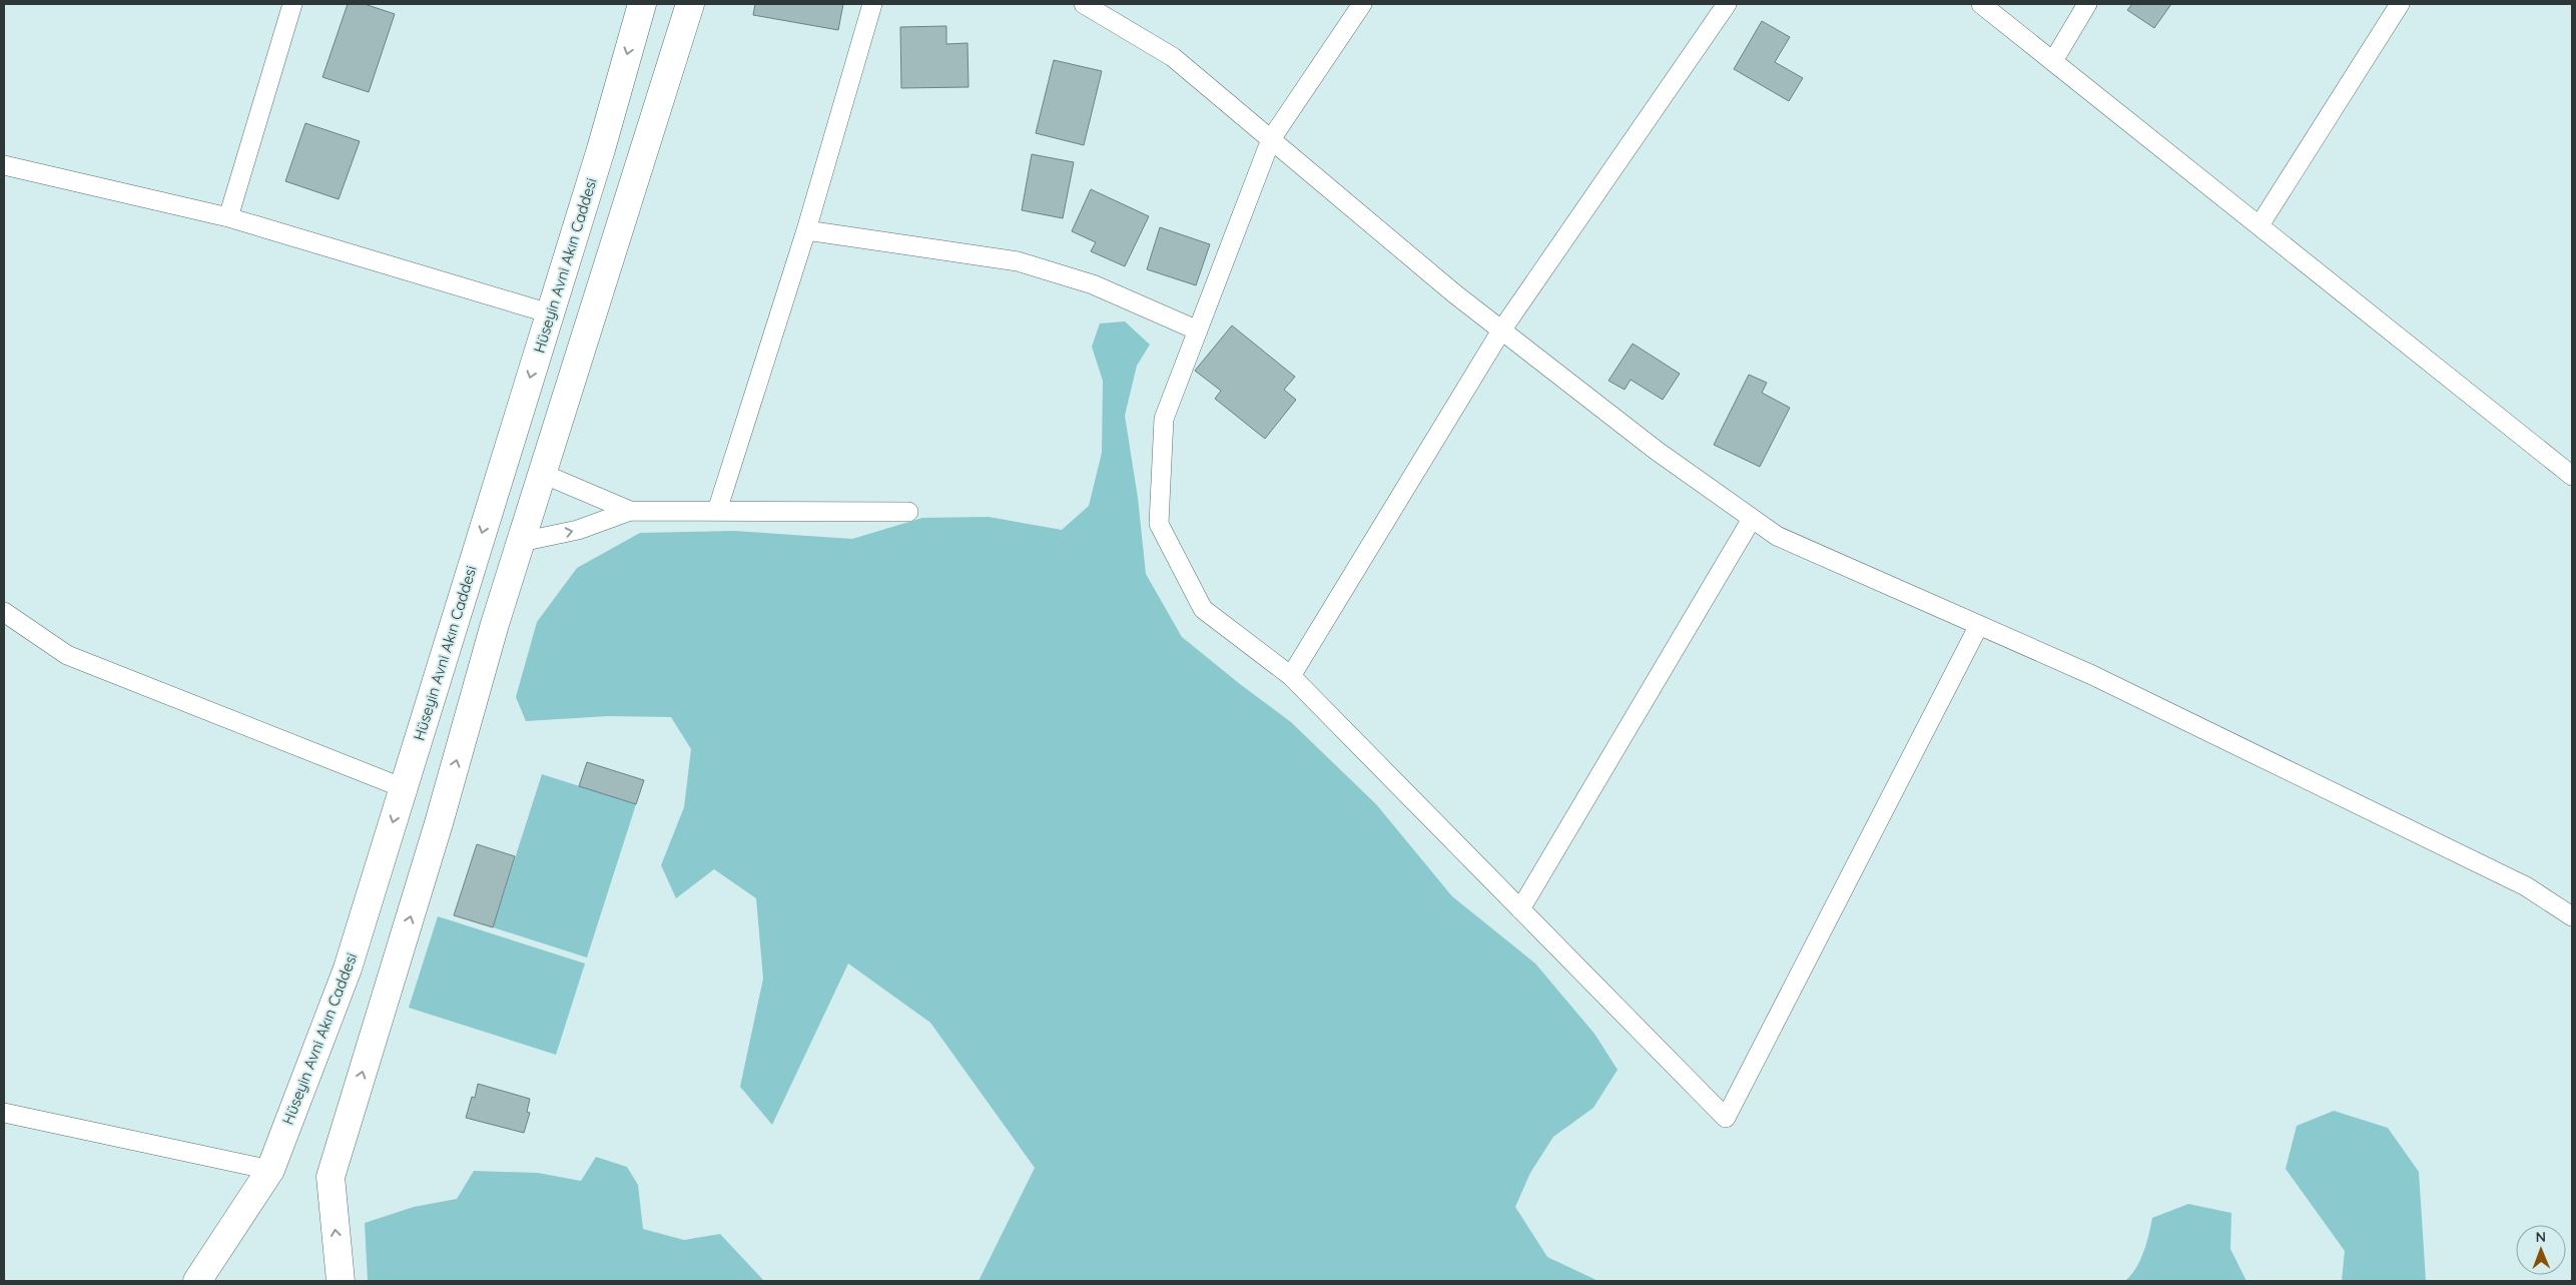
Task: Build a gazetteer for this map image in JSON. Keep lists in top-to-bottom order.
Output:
{
  "streets": {
    "main road": ["Hüseyin Avni Akın Caddesi"]
  },
  "north": "top"
}
